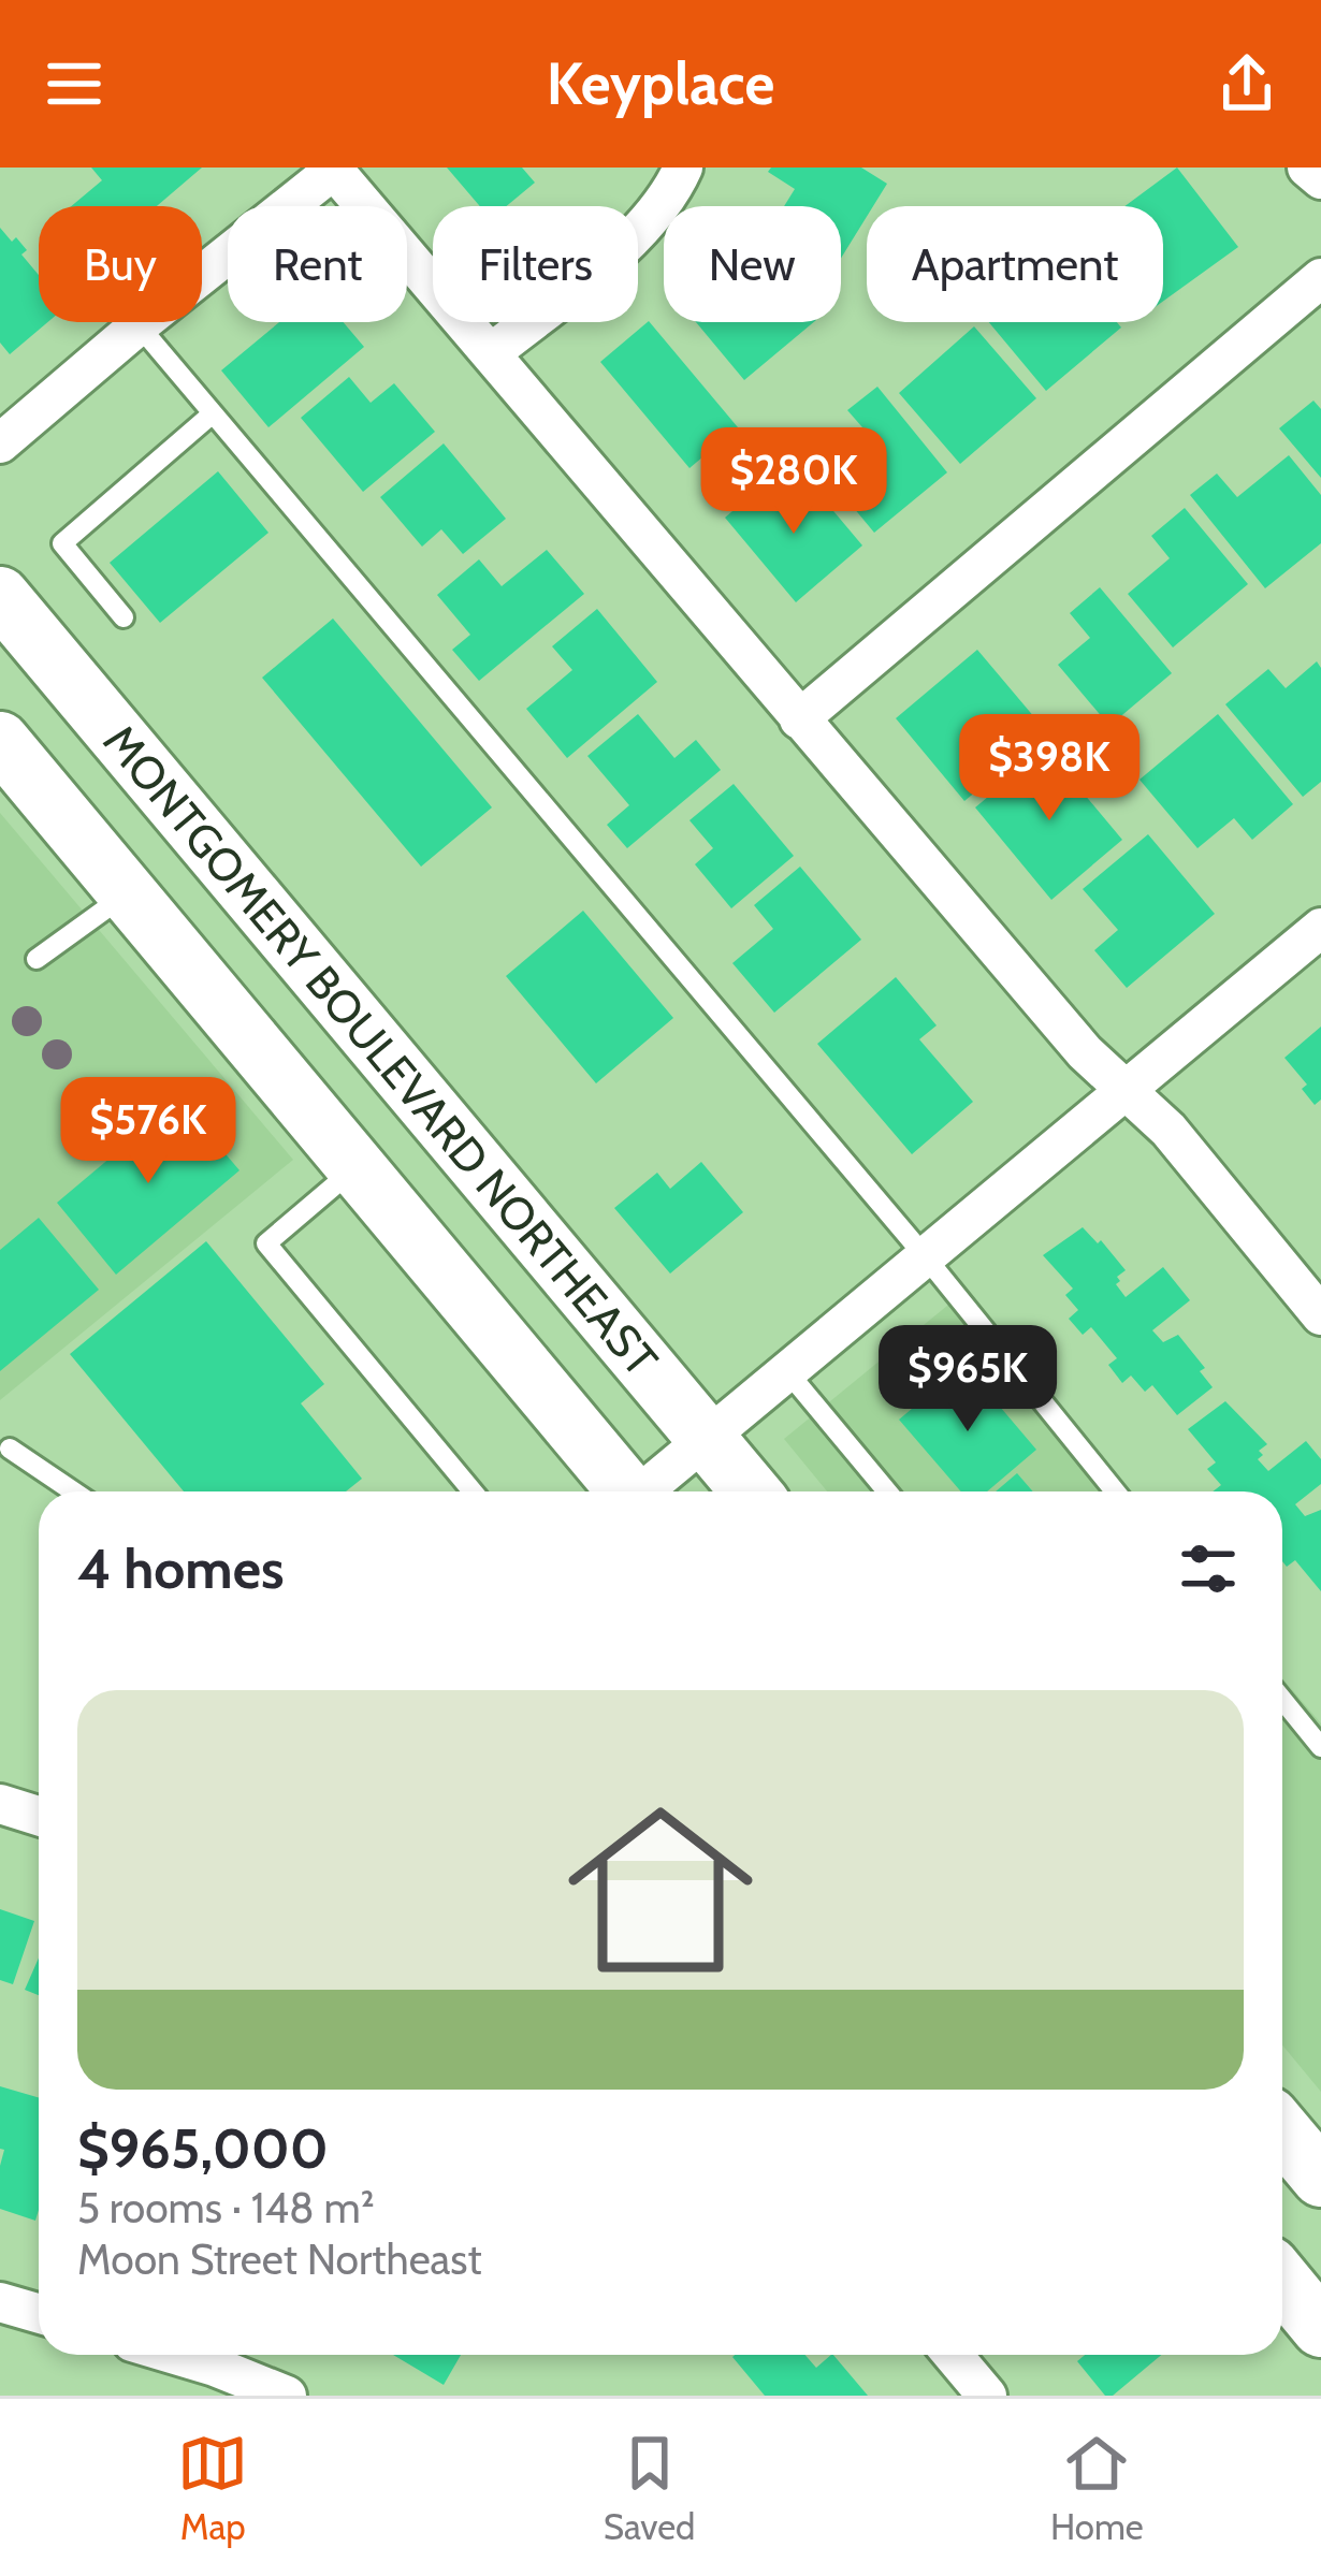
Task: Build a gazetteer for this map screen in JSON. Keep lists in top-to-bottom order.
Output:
{
  "streets": {
    "main road": ["MONTGOMERY BOULEVARD NORTHEAST"]
  },
  "page": {
    "header": "Keyplace",
    "chip": [
      "Buy",
      "Rent",
      "Filters",
      "New",
      "Apartment"
    ],
    "price": [
      "$280K",
      "$398K",
      "$576K",
      "$965K"
    ],
    "heading": "4 homes",
    "list": [
      {
        "name": "$965,000",
        "note": "5 rooms · 148 m² · Moon Street Northeast"
      }
    ],
    "tabs": ["Map", "Saved", "Home"]
  }
}
